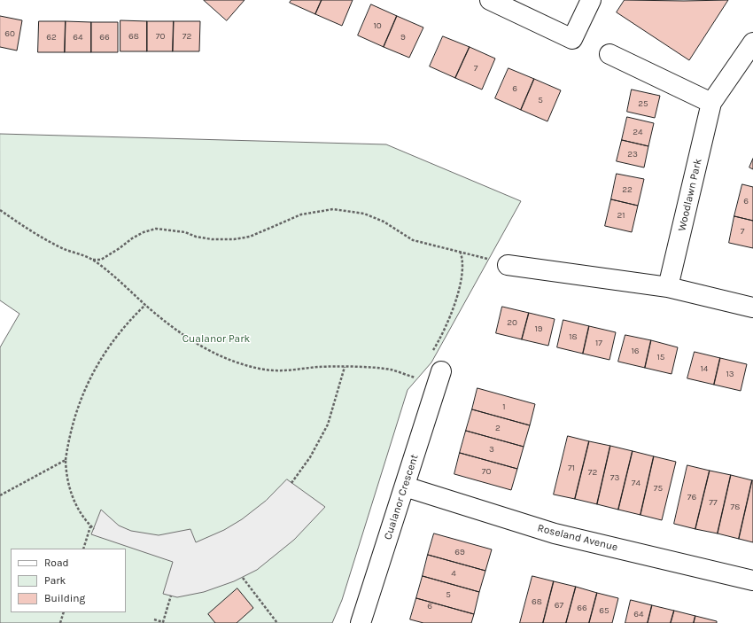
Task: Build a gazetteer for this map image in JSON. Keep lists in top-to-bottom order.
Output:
{
  "streets": {
    "street": ["Woodlawn Park", "Cualanor Crescent", "Roseland Avenue"]
  },
  "crossings": [
    ["Cualanor Crescent", "Roseland Avenue"]
  ],
  "parks": ["Cualanor Park"],
  "house_numbers": [
    "10",
    "60",
    "68",
    "70",
    "72",
    "62",
    "64",
    "66",
    "9",
    "7",
    "6",
    "5",
    "25",
    "24",
    "23",
    "22",
    "6",
    "21",
    "7",
    "20",
    "19",
    "18",
    "17",
    "16",
    "15",
    "14",
    "13",
    "1",
    "2",
    "3",
    "71",
    "70",
    "72",
    "73",
    "74",
    "75",
    "76",
    "77",
    "78",
    "69",
    "4",
    "5",
    "68",
    "67",
    "6",
    "66",
    "65",
    "64"
  ],
  "legend": ["Road", "Park", "Building"]
}
